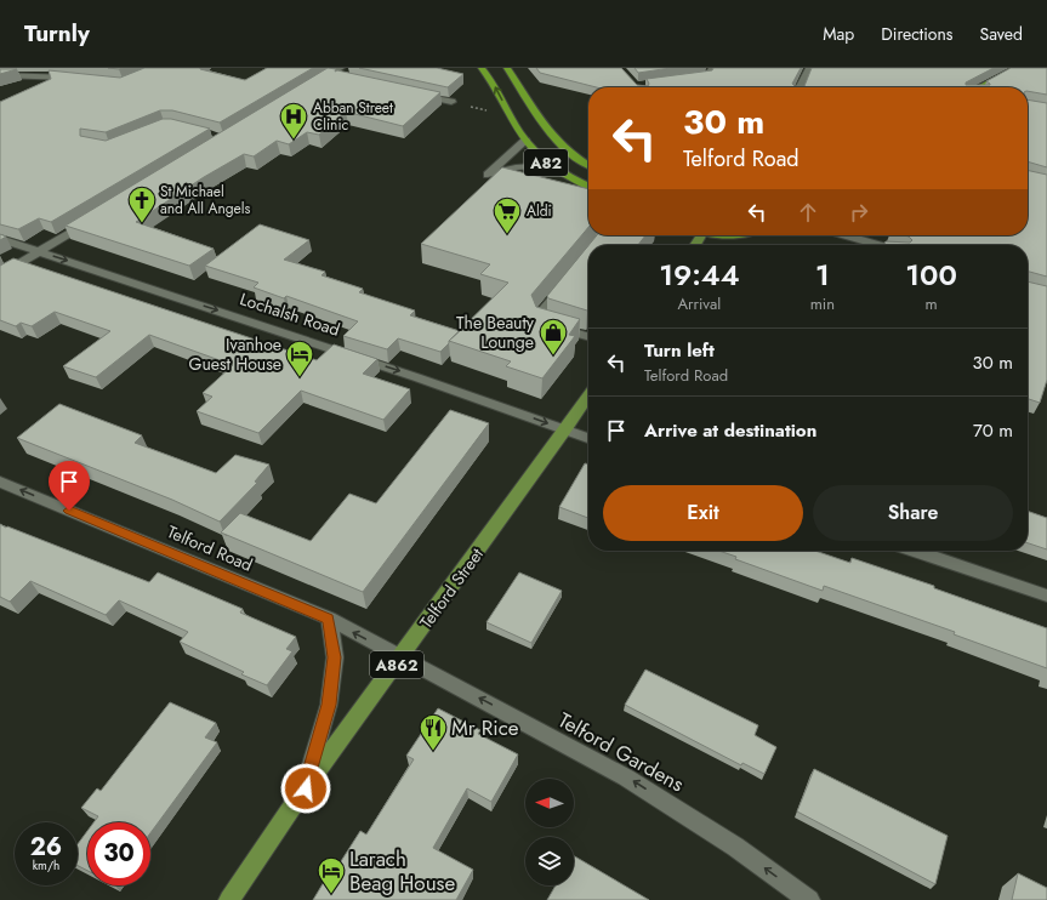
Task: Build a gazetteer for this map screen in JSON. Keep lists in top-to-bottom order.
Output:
{
  "streets": {
    "highway": ["A82"],
    "main road": ["Telford Street", "A862"],
    "street": ["Lochalsh Road", "Telford Road", "Telford Gardens"]
  },
  "crossings": [
    ["Lochalsh Road", "Telford Street"],
    ["Telford Road", "Telford Street"],
    ["Telford Road", "Telford Gardens"],
    ["Telford Street", "Telford Gardens"]
  ],
  "one_way": ["Lochalsh Road", "Telford Road", "Telford Gardens"],
  "places": {
    "hospital": ["Abban Street Clinic"],
    "church": ["St Michael and All Angels"],
    "supermarket": ["Aldi"],
    "shop": ["The Beauty Lounge"],
    "hotel": ["Ivanhoe Guest House", "Larach Beag House"],
    "restaurant": ["Mr Rice"]
  },
  "north": "left",
  "page": {
    "header": "Turnly",
    "nav": ["Map", "Directions", "Saved"],
    "turn": ["30 m", "Telford Road"],
    "eta": [
      "19:44",
      "Arrival",
      "1",
      "min",
      "100",
      "m"
    ],
    "list": [
      {
        "name": "Turn left",
        "note": "Telford Road",
        "value": "30 m"
      },
      {
        "name": "Arrive at destination",
        "value": "70 m"
      }
    ],
    "buttons": ["Exit", "Share"],
    "speed": "26 km/h",
    "limit": "30"
  }
}
